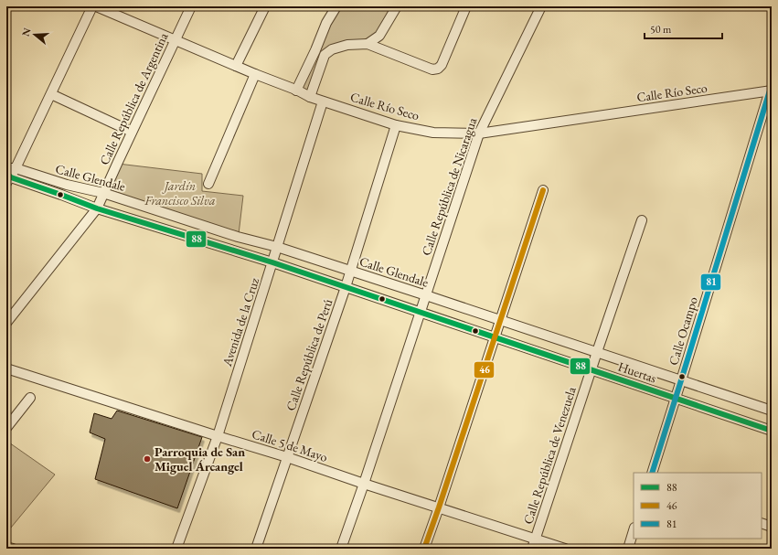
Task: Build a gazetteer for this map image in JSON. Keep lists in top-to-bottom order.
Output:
{
  "streets": {
    "street": [
      "Calle Río Seco",
      "Calle República de Argentina",
      "Calle Glendale",
      "Calle República de Nicaragua",
      "Avenida de la Cruz",
      "Calle Ocampo",
      "Calle República de Perú",
      "Huertas",
      "Calle 5 de Mayo",
      "Calle República de Venezuela"
    ]
  },
  "crossings": [
    ["Calle Río Seco", "Calle República de Argentina"],
    ["Calle Río Seco", "Calle República de Nicaragua"],
    ["Calle Río Seco", "Avenida de la Cruz"],
    ["Calle Río Seco", "Calle Ocampo"],
    ["Calle Río Seco", "Calle República de Perú"],
    ["Calle República de Argentina", "Calle Glendale"],
    ["Calle Glendale", "Calle República de Nicaragua"],
    ["Calle Glendale", "Avenida de la Cruz"],
    ["Calle Glendale", "Calle Ocampo"],
    ["Calle Glendale", "Calle República de Perú"],
    ["Calle Glendale", "Huertas"],
    ["Calle Glendale", "Calle República de Venezuela"],
    ["Calle República de Nicaragua", "Calle 5 de Mayo"],
    ["Avenida de la Cruz", "Calle 5 de Mayo"],
    ["Calle Ocampo", "Huertas"],
    ["Calle República de Perú", "Calle 5 de Mayo"],
    ["Huertas", "Calle República de Venezuela"],
    ["Calle 5 de Mayo", "Calle República de Venezuela"]
  ],
  "parks": ["Jardín Francisco Silva"],
  "places": ["Parroquia de San Miguel Árcangel"],
  "lines": ["transit line 81", "transit line 88", "transit line 46"],
  "legend": ["88", "46", "81"],
  "scale_bar": "50 m",
  "north": "left"
}
